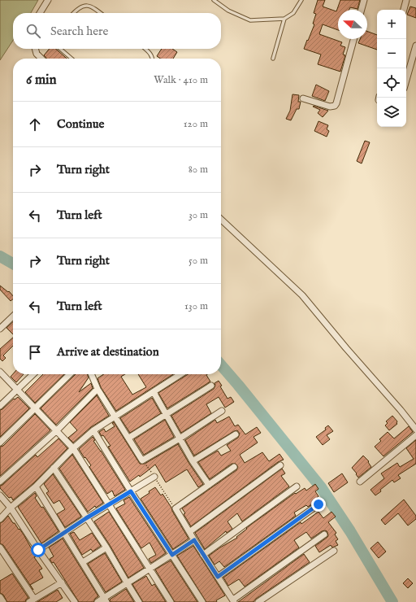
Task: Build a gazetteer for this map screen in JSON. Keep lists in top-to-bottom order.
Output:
{
  "north": "left",
  "page": {
    "map_buttons": ["+", "−"],
    "search": "Search here",
    "heading": ["6 min", "Walk · 410 m"],
    "list": [
      ["Continue", "120 m"],
      ["Turn right", "80 m"],
      ["Turn left", "30 m"],
      ["Turn right", "50 m"],
      ["Turn left", "130 m"],
      "Arrive at destination"
    ]
  }
}
